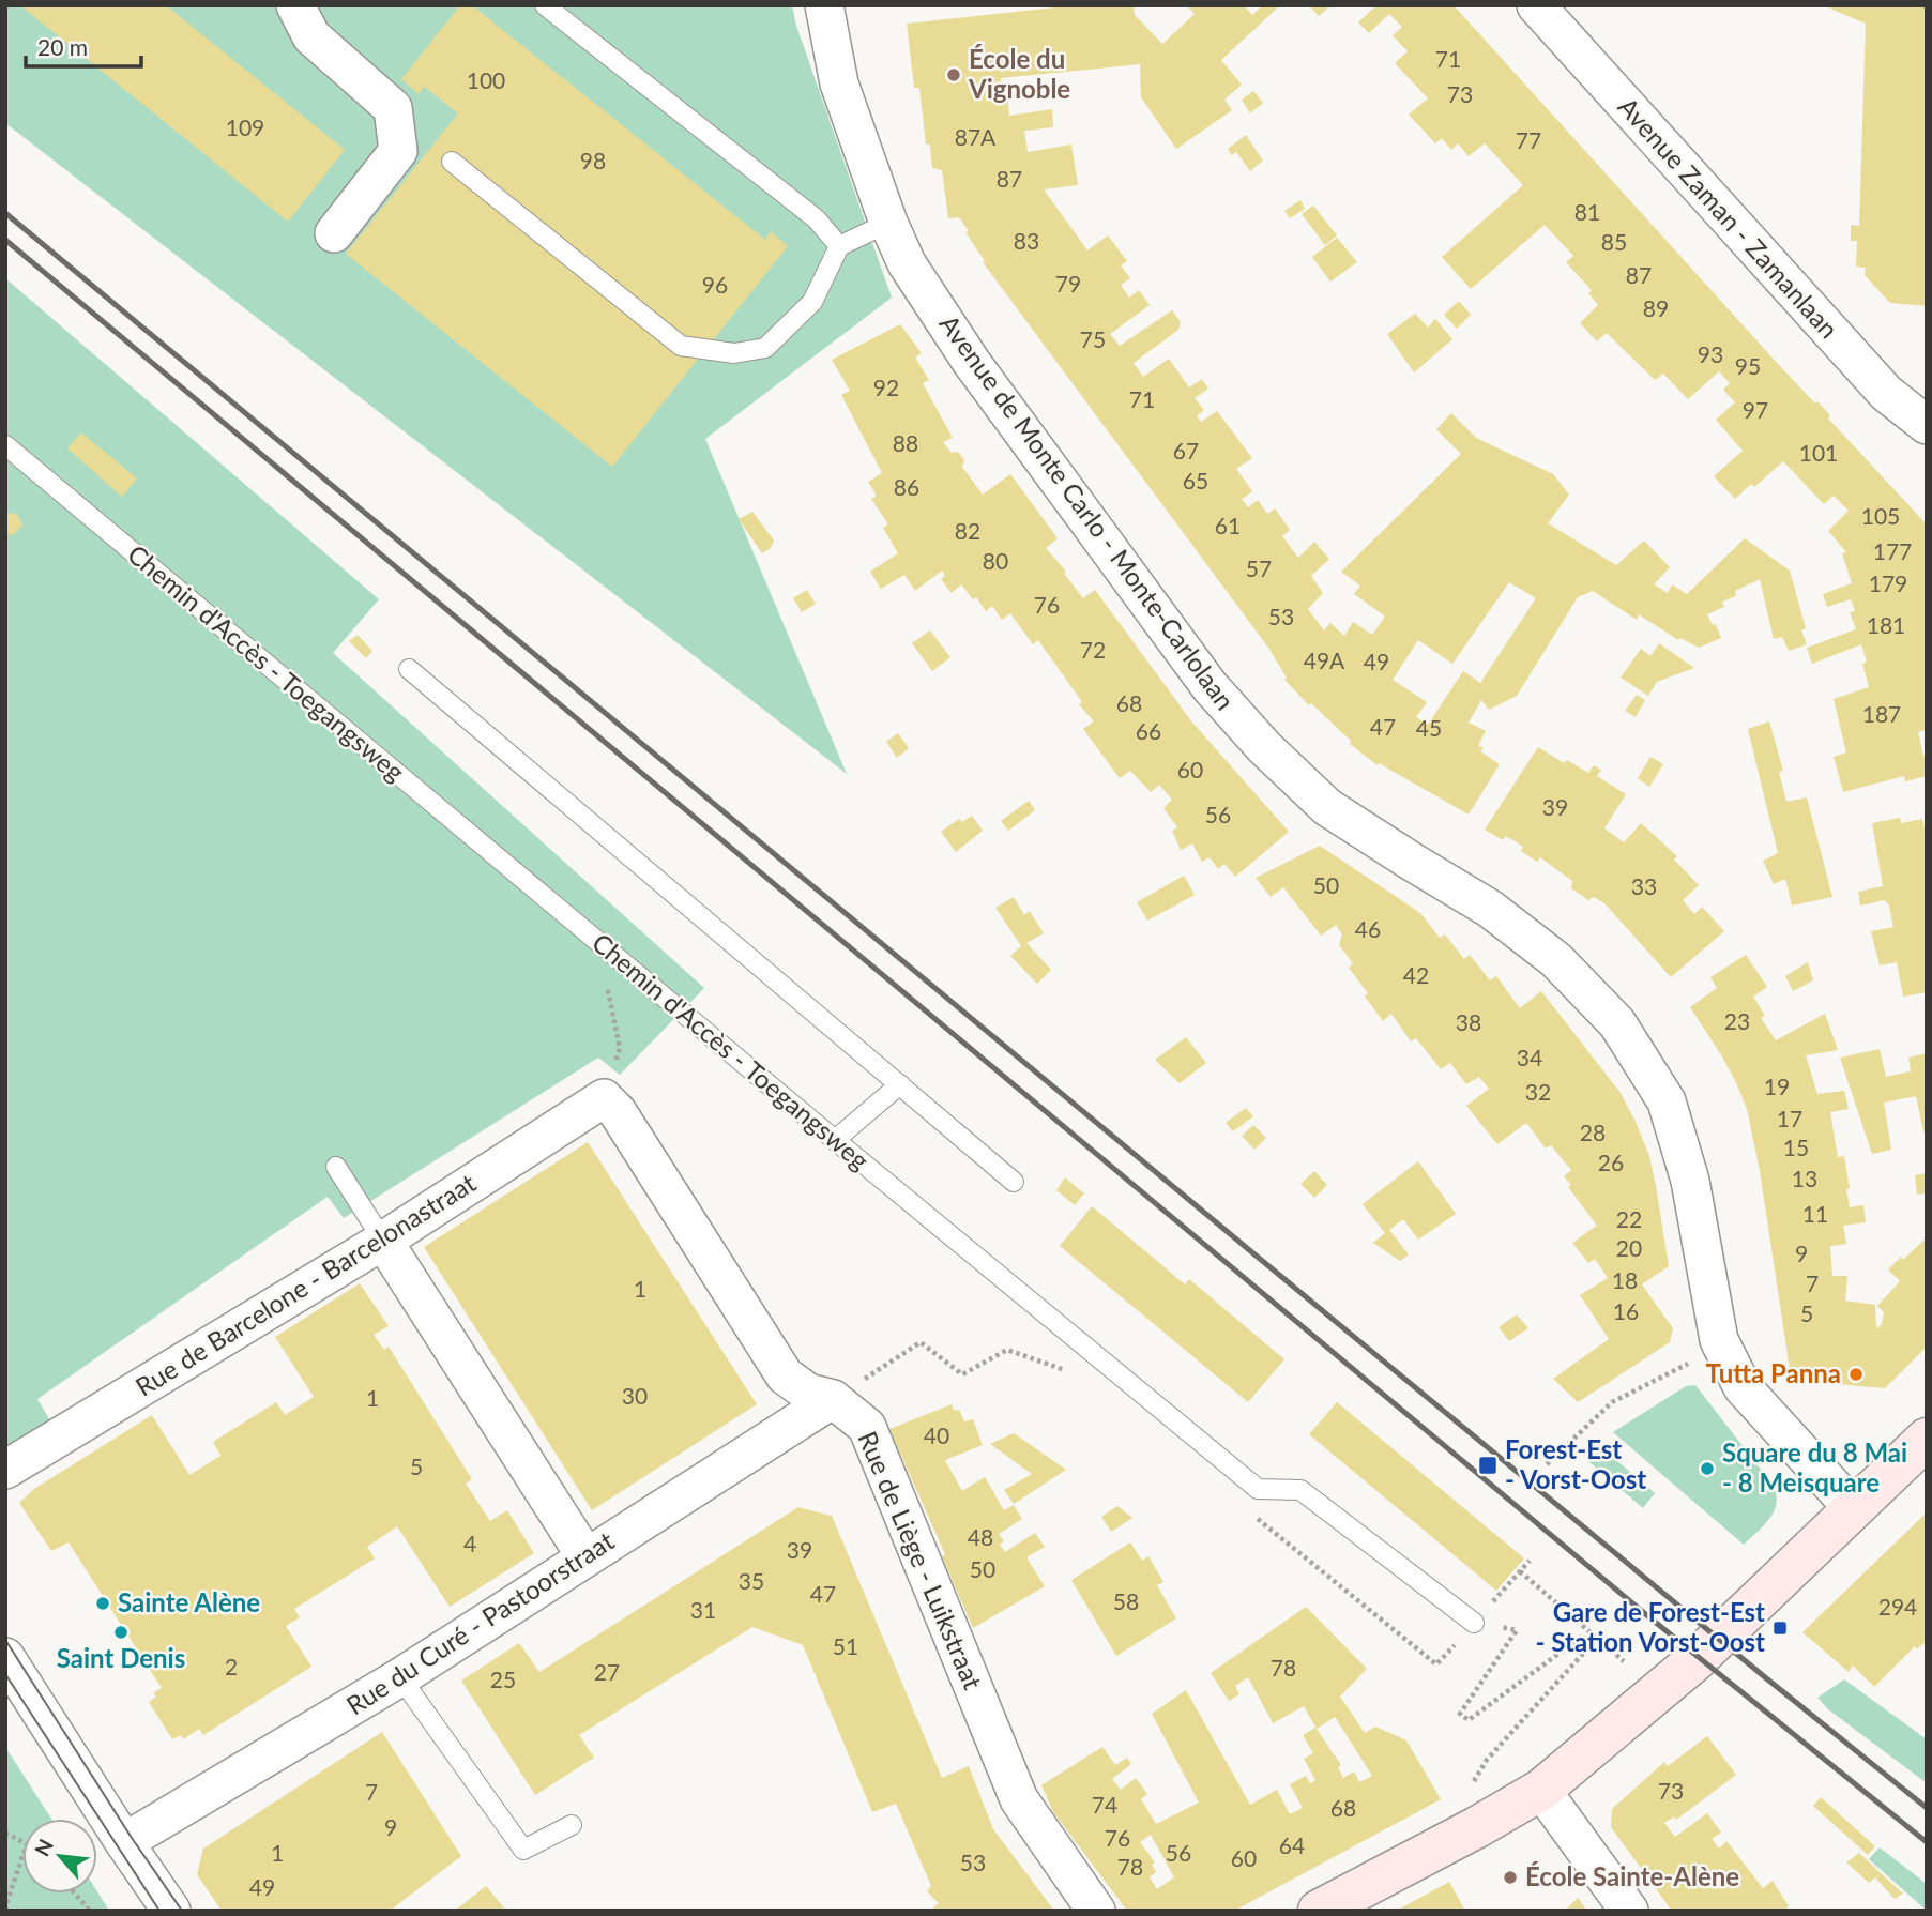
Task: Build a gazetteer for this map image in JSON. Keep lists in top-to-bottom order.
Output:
{
  "streets": {
    "street": [
      "Avenue Zaman - Zamanlaan",
      "Avenue de Monte Carlo - Monte-Carlolaan",
      "Rue de Barcelone - Barcelonastraat",
      "Rue de Liège - Luikstraat",
      "Rue du Curé - Pastoorstraat"
    ],
    "lane": ["Chemin d'Accès - Toegangsweg"]
  },
  "crossings": [
    ["Rue de Barcelone - Barcelonastraat", "Rue de Liège - Luikstraat"],
    ["Rue de Liège - Luikstraat", "Rue du Curé - Pastoorstraat"]
  ],
  "places": {
    "other": [
      "École du Vignoble",
      "Tutta Panna",
      "Square du 8 Mai - 8 Meisquare",
      "Sainte Alène",
      "Saint Denis",
      "École Sainte-Alène"
    ],
    "transit": ["Forest-Est - Vorst-Oost", "Gare de Forest-Est - Station Vorst-Oost"]
  },
  "house_numbers": [
    "71",
    "100",
    "73",
    "109",
    "87A",
    "77",
    "98",
    "87",
    "81",
    "83",
    "85",
    "87",
    "79",
    "96",
    "89",
    "75",
    "93",
    "95",
    "92",
    "71",
    "97",
    "88",
    "67",
    "101",
    "65",
    "86",
    "105",
    "61",
    "82",
    "177",
    "80",
    "57",
    "179",
    "76",
    "53",
    "181",
    "72",
    "49A",
    "49",
    "68",
    "187",
    "47",
    "45",
    "66",
    "60",
    "39",
    "56",
    "50",
    "33",
    "46",
    "42",
    "23",
    "38",
    "34",
    "19",
    "32",
    "17",
    "28",
    "15",
    "26",
    "13",
    "11",
    "22",
    "20",
    "9",
    "18",
    "7",
    "1",
    "16",
    "5",
    "30",
    "1",
    "40",
    "5",
    "48",
    "4",
    "39",
    "50",
    "35",
    "47",
    "58",
    "294",
    "31",
    "51",
    "2",
    "78",
    "27",
    "25",
    "73",
    "7",
    "74",
    "68",
    "9",
    "76",
    "64",
    "1",
    "56",
    "60",
    "53",
    "78",
    "49"
  ],
  "scale_bar": "20 m",
  "north": "top left"
}
